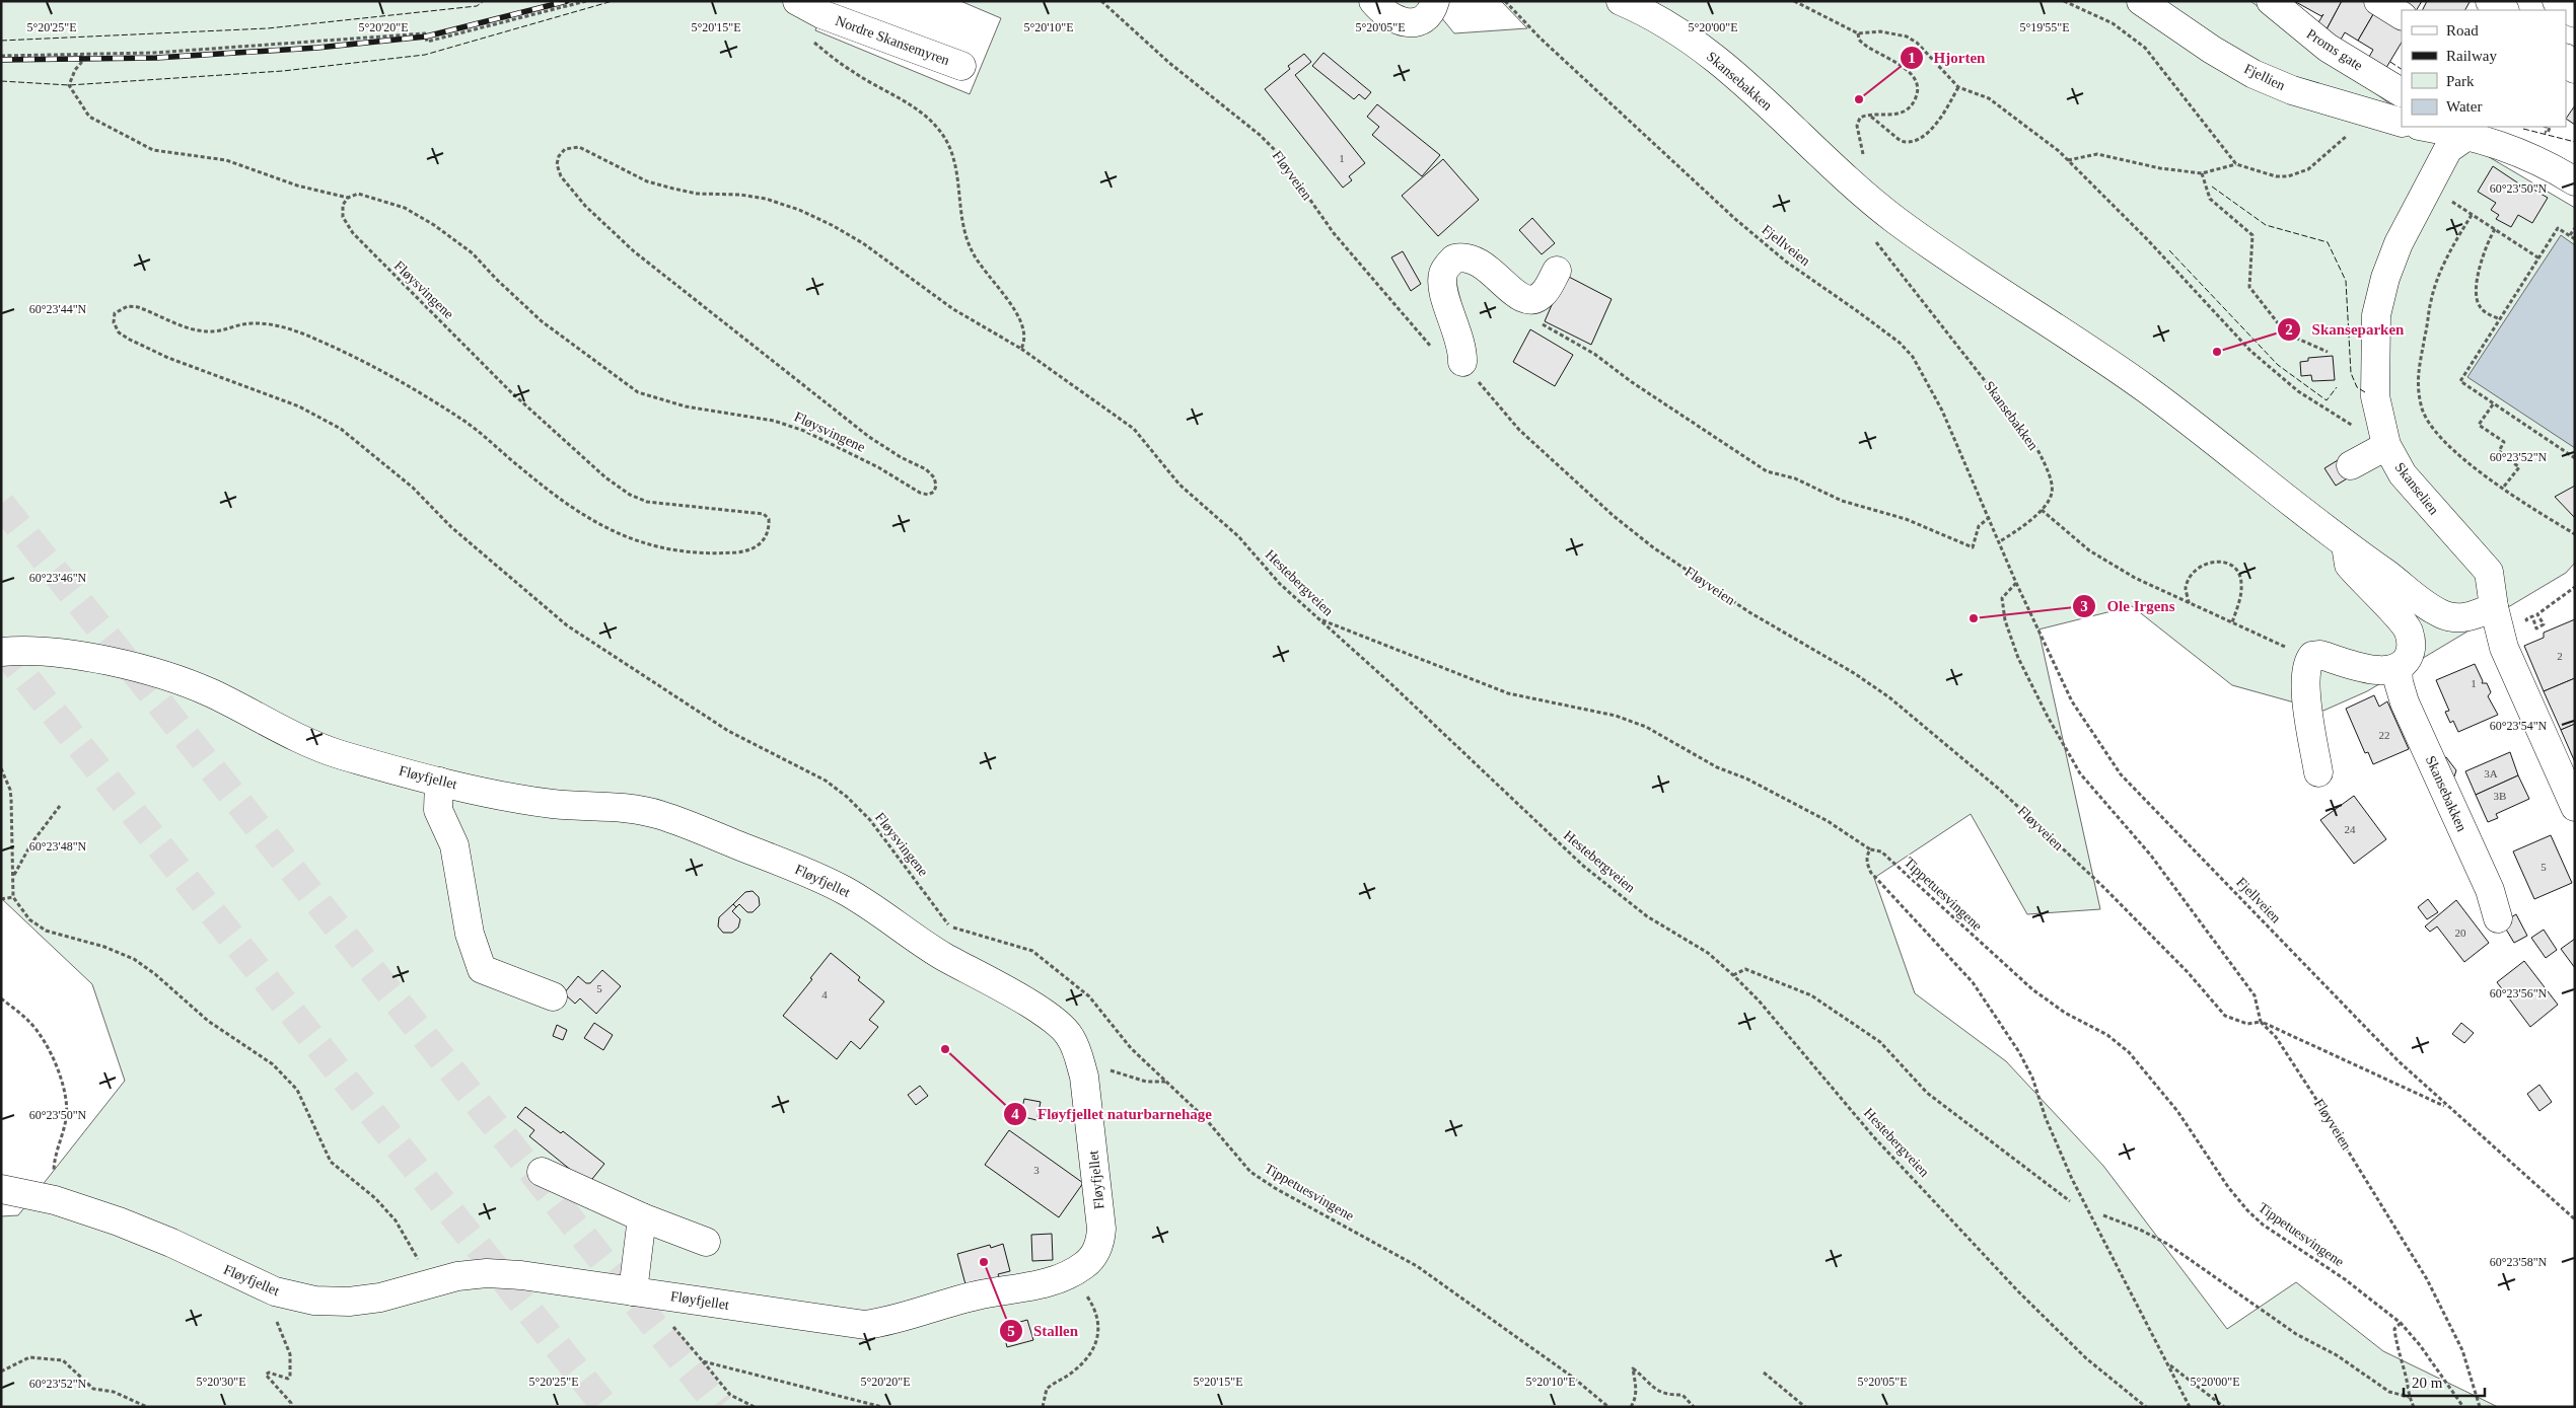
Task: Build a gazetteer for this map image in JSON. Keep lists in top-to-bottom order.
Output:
{
  "streets": {
    "street": [
      "Nordre Skansemyren",
      "Proms gate",
      "Fjellien",
      "Skansebakken",
      "Skanselien",
      "Fløyfjellet"
    ],
    "path": [
      "Fløyveien",
      "Fjellveien",
      "Fløysvingene",
      "Hestebergveien",
      "Tippetuesvingene"
    ]
  },
  "crossings": [
    ["Skansebakken", "Skanselien"],
    ["Fløysvingene", "Hestebergveien"],
    ["Fløysvingene", "Tippetuesvingene"],
    ["Hestebergveien", "Tippetuesvingene"]
  ],
  "places": [
    "Hjorten",
    "Skanseparken",
    "Ole Irgens",
    "Fløyfjellet naturbarnehage",
    "Stallen"
  ],
  "house_numbers": [
    "1",
    "2",
    "1",
    "22",
    "3A",
    "3B",
    "24",
    "5",
    "20",
    "5",
    "4",
    "3"
  ],
  "legend": [
    "Road",
    "Railway",
    "Park",
    "Water"
  ],
  "scale_bar": "20 m",
  "coordinates": [
    "5°20'25\"E",
    "5°20'20\"E",
    "5°20'15\"E",
    "5°20'10\"E",
    "5°20'05\"E",
    "5°20'00\"E",
    "5°19'55\"E",
    "60°23'50\"N",
    "60°23'44\"N",
    "60°23'52\"N",
    "60°23'46\"N",
    "60°23'54\"N",
    "60°23'48\"N",
    "60°23'56\"N",
    "60°23'58\"N",
    "5°20'30\"E"
  ]
}
